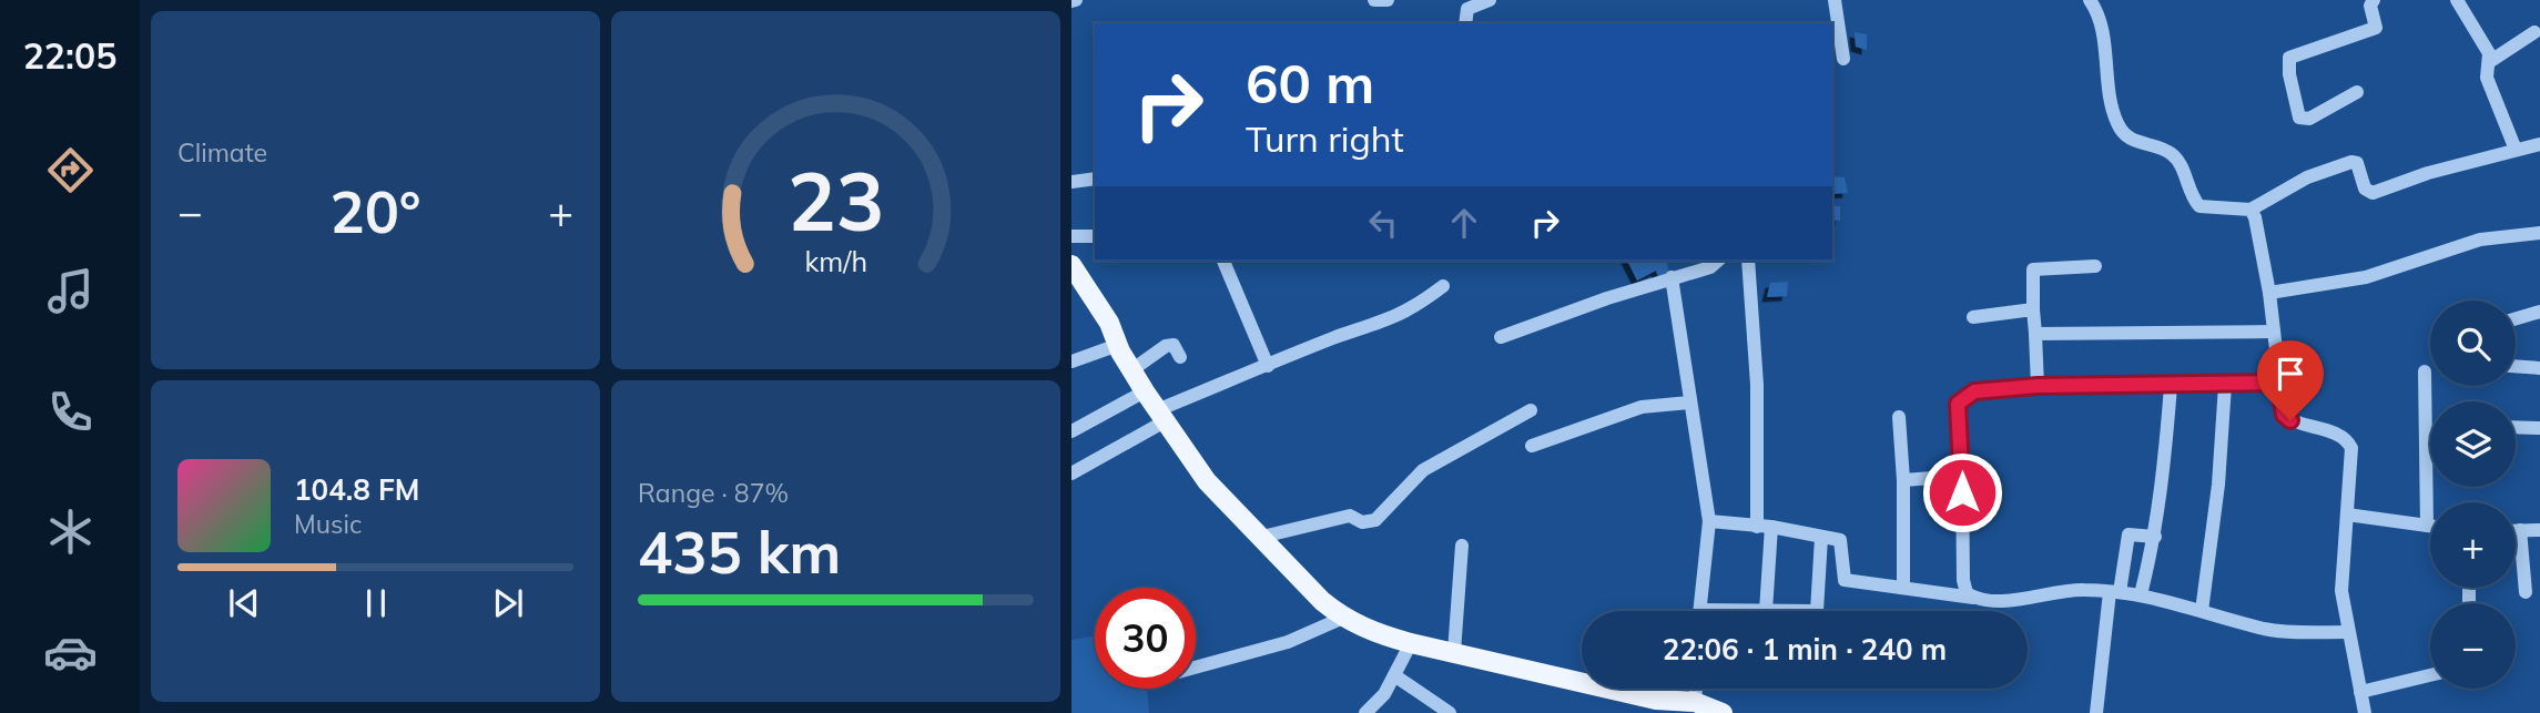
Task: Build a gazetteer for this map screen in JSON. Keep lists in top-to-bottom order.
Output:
{
  "page": {
    "tabs": "22:05",
    "tile": [
      "Climate",
      ["Range · 87%", "435 km"]
    ],
    "turn": ["60 m", "Turn right"],
    "heat": ["−", "20°", "+"],
    "map_buttons": ["+", "−"],
    "song": ["104.8 FM", "Music"],
    "limit": "30",
    "trip": "22:06 · 1 min · 240 m",
    "gauge": ["23", "km/h"]
  }
}
